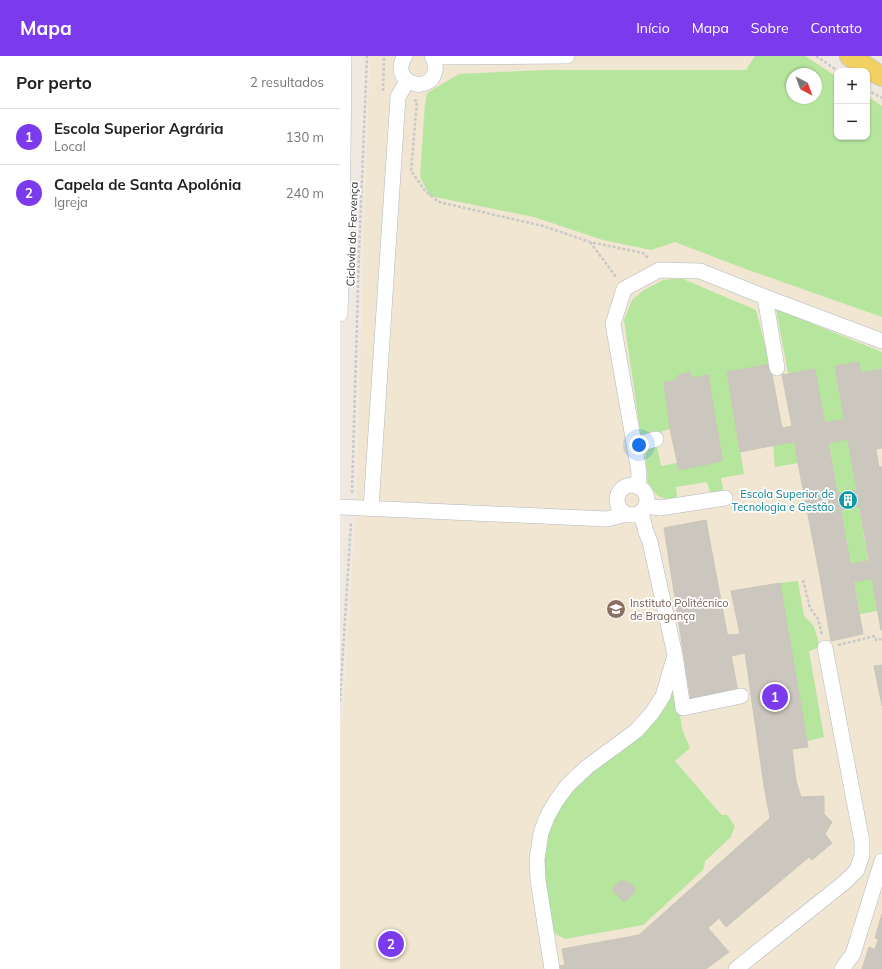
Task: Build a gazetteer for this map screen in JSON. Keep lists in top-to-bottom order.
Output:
{
  "streets": {
    "path": ["Ciclovia do Fervença"]
  },
  "places": {
    "building": ["Escola Superior de Tecnologia e Gestão"],
    "school or university": ["Instituto Politécnico de Bragança"]
  },
  "north": "bottom right",
  "page": {
    "header": "Mapa",
    "nav": [
      "Início",
      "Mapa",
      "Sobre",
      "Contato"
    ],
    "heading": ["Por perto", "2 resultados"],
    "map_buttons": ["+", "−"],
    "list": [
      {
        "mark": "1",
        "name": "Escola Superior Agrária",
        "note": "Local",
        "value": "130 m"
      },
      {
        "mark": "2",
        "name": "Capela de Santa Apolónia",
        "note": "Igreja",
        "value": "240 m"
      }
    ],
    "pins": ["1", "2"]
  }
}
